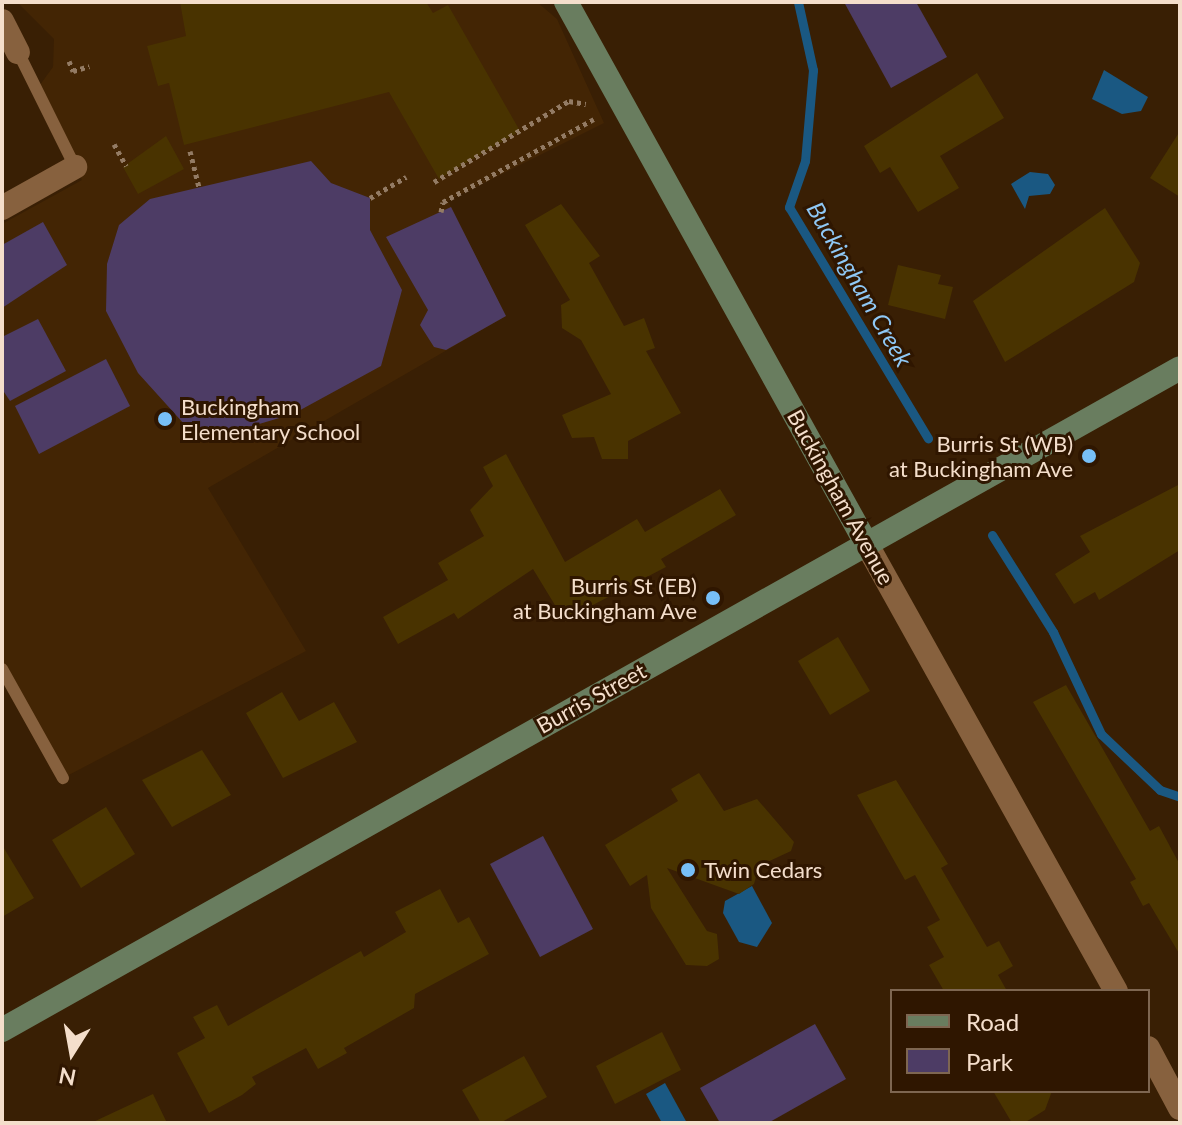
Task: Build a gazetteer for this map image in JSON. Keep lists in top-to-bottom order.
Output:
{
  "streets": {
    "street": ["Buckingham Avenue", "Burris Street"]
  },
  "crossings": [
    ["Buckingham Avenue", "Burris Street"]
  ],
  "water": ["Buckingham Creek"],
  "places": [
    "Buckingham Elementary School",
    "Burris St (WB) at Buckingham Ave",
    "Burris St (EB) at Buckingham Ave",
    "Twin Cedars"
  ],
  "legend": ["Road", "Park"],
  "north": "bottom"
}
